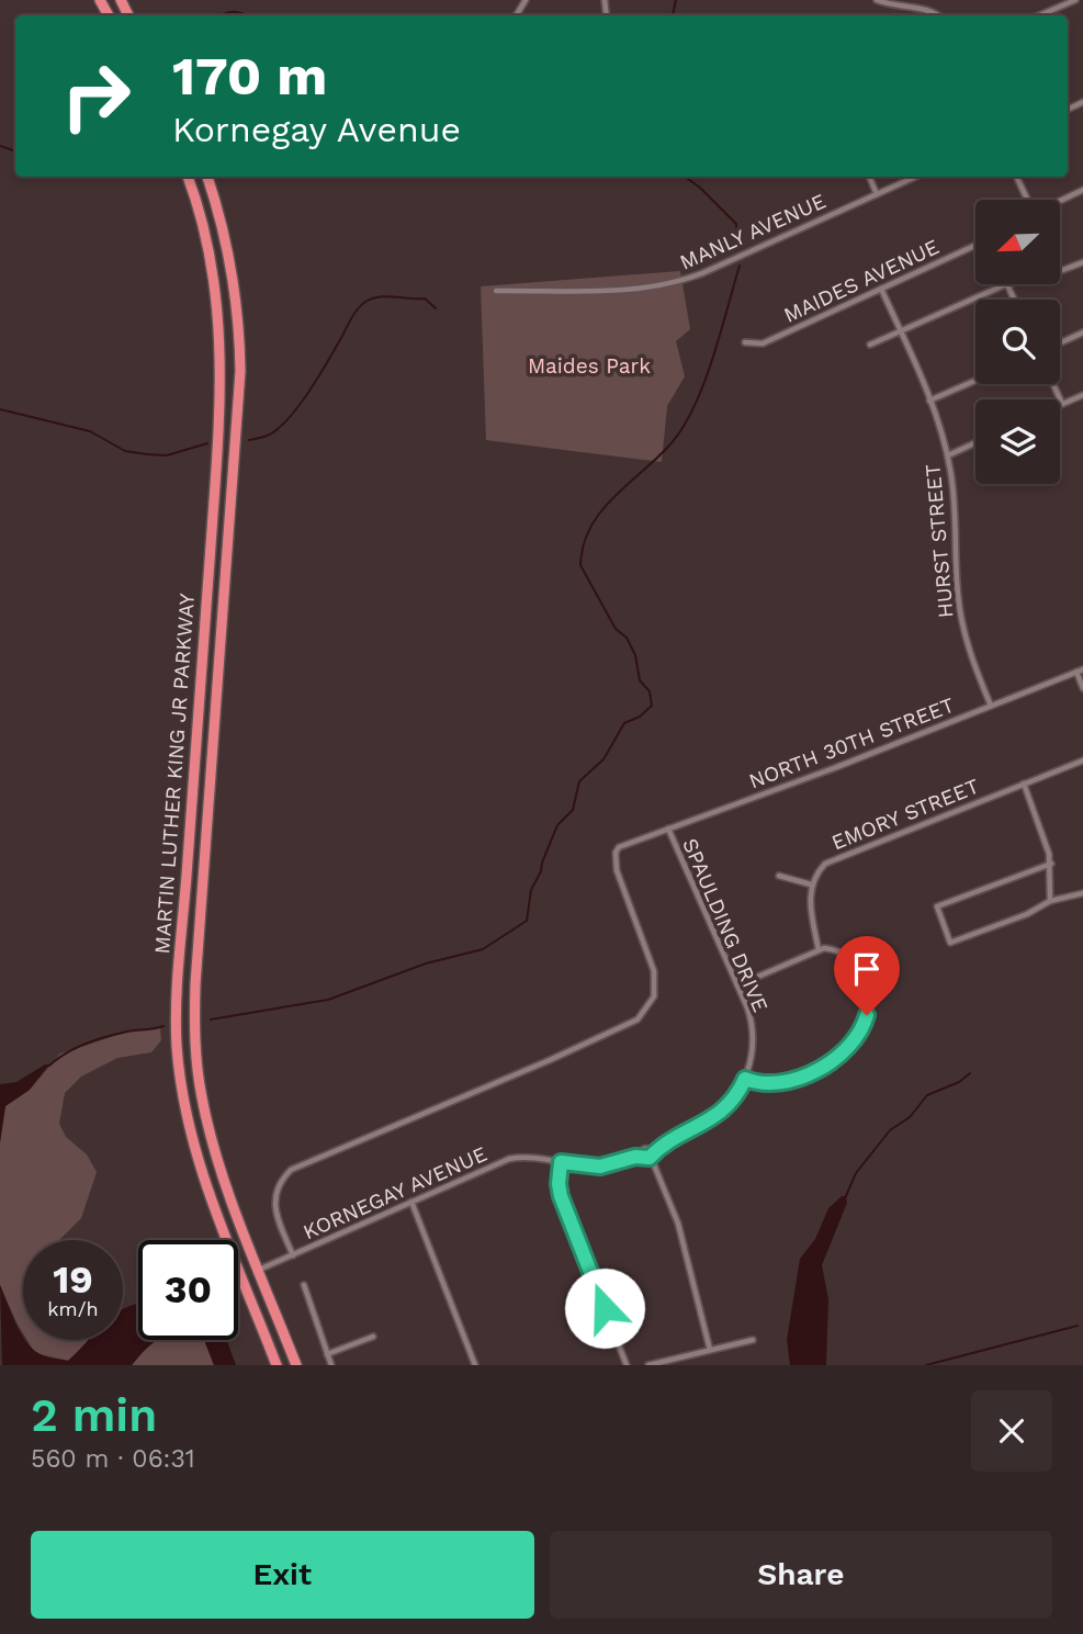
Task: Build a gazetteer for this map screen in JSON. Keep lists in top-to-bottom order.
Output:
{
  "streets": {
    "highway": ["MARTIN LUTHER KING JR PARKWAY"],
    "street": [
      "MANLY AVENUE",
      "MAIDES AVENUE",
      "HURST STREET",
      "NORTH 30TH STREET",
      "EMORY STREET",
      "SPAULDING DRIVE",
      "KORNEGAY AVENUE"
    ]
  },
  "crossings": [
    ["MAIDES AVENUE", "HURST STREET"],
    ["HURST STREET", "NORTH 30TH STREET"],
    ["NORTH 30TH STREET", "SPAULDING DRIVE"],
    ["NORTH 30TH STREET", "KORNEGAY AVENUE"],
    ["MARTIN LUTHER KING JR PARKWAY", "KORNEGAY AVENUE"],
    ["SPAULDING DRIVE", "KORNEGAY AVENUE"]
  ],
  "parks": ["Maides Park"],
  "north": "bottom left",
  "page": {
    "turn": ["170 m", "Kornegay Avenue"],
    "speed": "19 km/h",
    "limit": "30",
    "heading": ["2 min", "560 m · 06:31"],
    "buttons": ["Exit", "Share"]
  }
}
